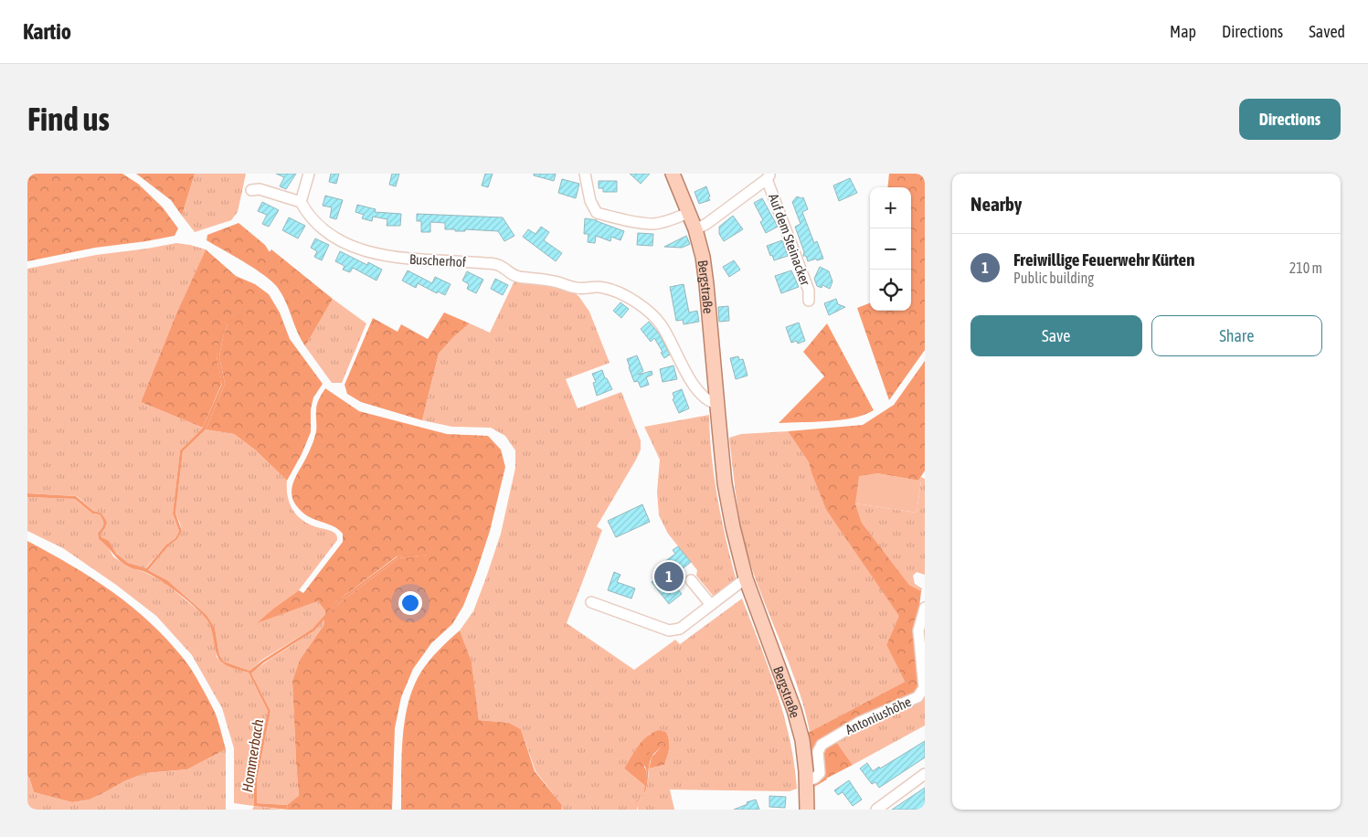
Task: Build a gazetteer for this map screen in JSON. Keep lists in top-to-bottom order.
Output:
{
  "streets": {
    "main road": ["Bergstraße"],
    "street": ["Auf dem Steinacker", "Buscherhof", "Antoniushöhe"]
  },
  "crossings": [
    ["Auf dem Steinacker", "Bergstraße"],
    ["Buscherhof", "Bergstraße"],
    ["Bergstraße", "Antoniushöhe"]
  ],
  "water": ["Hommerbach"],
  "page": {
    "header": "Kartio",
    "nav": ["Map", "Directions", "Saved"],
    "buttons": [
      "Directions",
      ["Save", "Share"]
    ],
    "title": "Find us",
    "heading": "Nearby",
    "map_buttons": ["+", "−"],
    "list": [
      {
        "mark": "1",
        "name": "Freiwillige Feuerwehr Kürten",
        "note": "Public building",
        "value": "210 m"
      }
    ],
    "pins": "1"
  }
}
